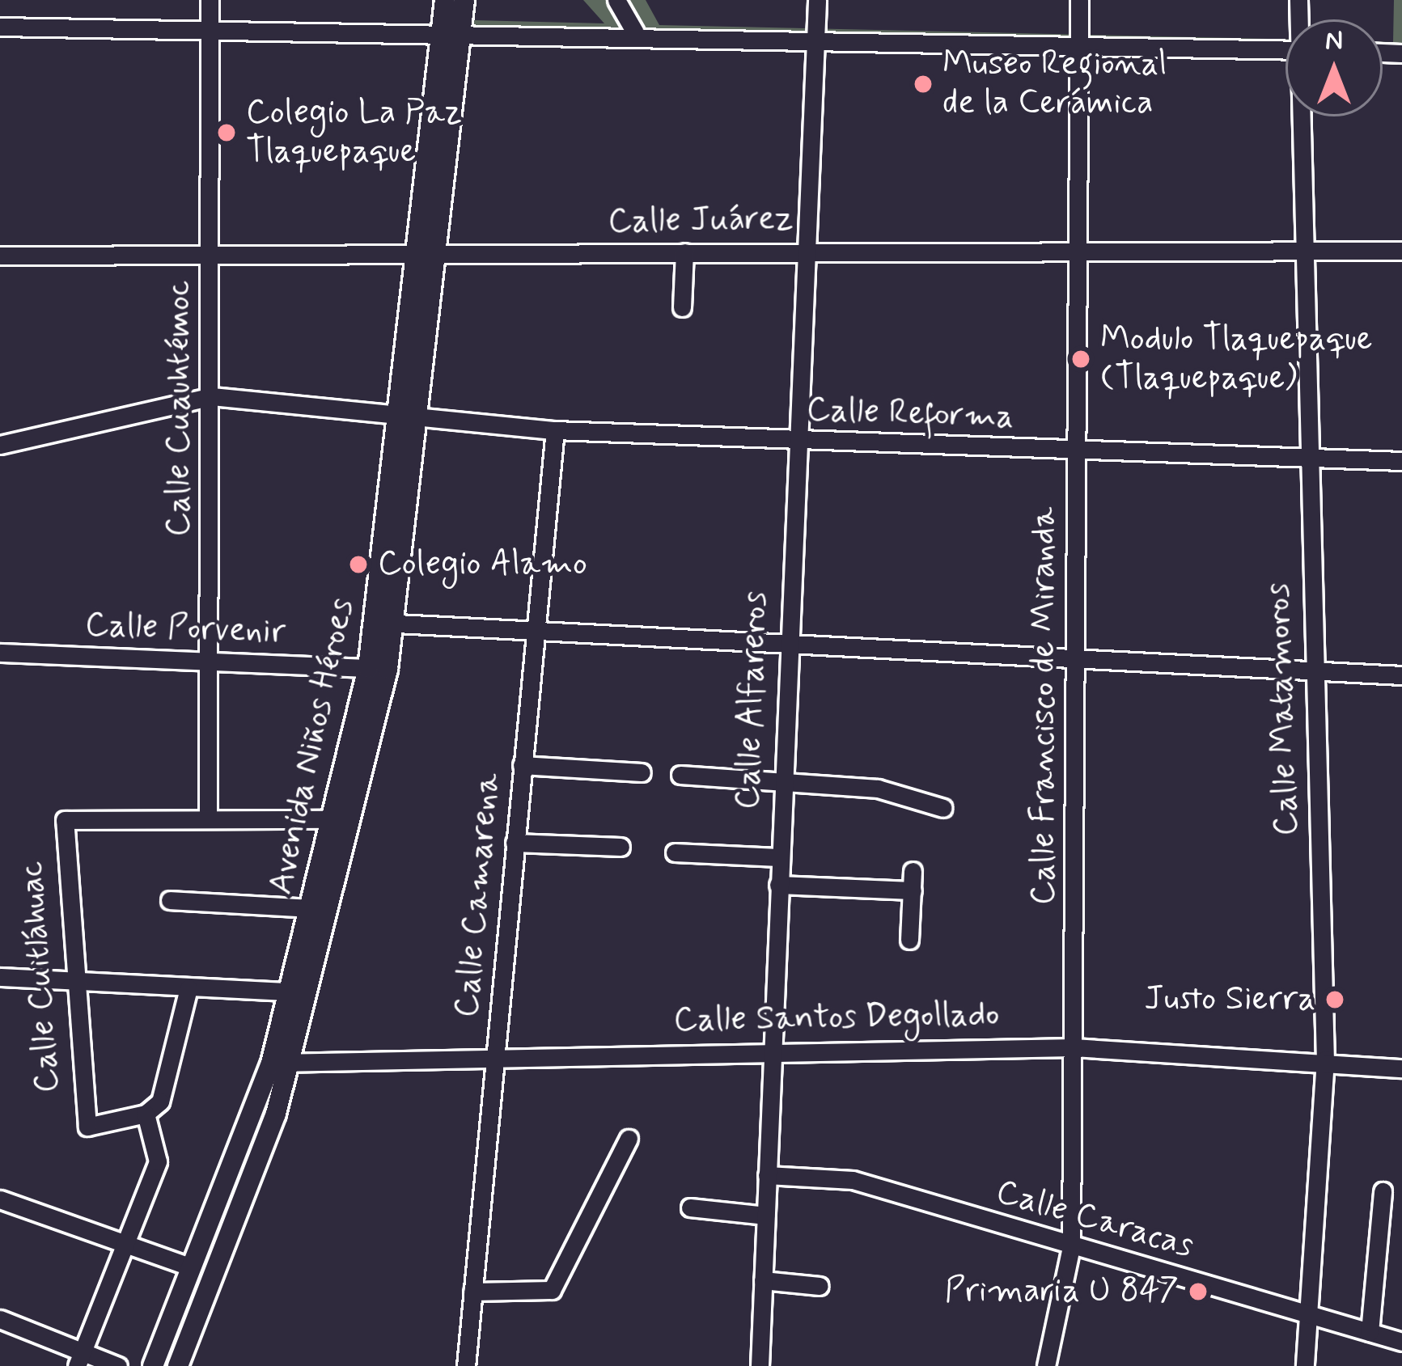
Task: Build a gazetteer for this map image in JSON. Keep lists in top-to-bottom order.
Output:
{
  "streets": {
    "main road": ["Avenida Niños Héroes"],
    "street": [
      "Calle Juárez",
      "Calle Cuauhtémoc",
      "Calle Reforma",
      "Calle Porvenir",
      "Calle Alfareros",
      "Calle Francisco de Miranda",
      "Calle Matamoros",
      "Calle Camarena",
      "Calle Cuitláhuac",
      "Calle Santos Degollado",
      "Calle Caracas"
    ]
  },
  "crossings": [
    ["Calle Juárez", "Calle Cuauhtémoc"],
    ["Calle Juárez", "Calle Alfareros"],
    ["Calle Juárez", "Calle Francisco de Miranda"],
    ["Calle Juárez", "Calle Matamoros"],
    ["Calle Juárez", "Avenida Niños Héroes"],
    ["Calle Cuauhtémoc", "Calle Reforma"],
    ["Calle Cuauhtémoc", "Calle Porvenir"],
    ["Calle Cuauhtémoc", "Calle Cuitláhuac"],
    ["Calle Reforma", "Calle Alfareros"],
    ["Calle Reforma", "Calle Francisco de Miranda"],
    ["Calle Reforma", "Calle Matamoros"],
    ["Calle Reforma", "Avenida Niños Héroes"],
    ["Calle Reforma", "Calle Camarena"],
    ["Calle Porvenir", "Avenida Niños Héroes"],
    ["Calle Alfareros", "Calle Santos Degollado"],
    ["Calle Alfareros", "Calle Caracas"],
    ["Calle Francisco de Miranda", "Calle Santos Degollado"],
    ["Calle Francisco de Miranda", "Calle Caracas"],
    ["Calle Matamoros", "Calle Santos Degollado"],
    ["Calle Matamoros", "Calle Caracas"],
    ["Avenida Niños Héroes", "Calle Santos Degollado"],
    ["Calle Camarena", "Calle Santos Degollado"]
  ],
  "places": [
    "Museo Regional de la Cerámica",
    "Colegio La Paz Tlaquepaque",
    "Modulo Tlaquepaque (Tlaquepaque)",
    "Colegio Alamo",
    "Justo Sierra",
    "Primaria U 847"
  ],
  "north": "top"
}
